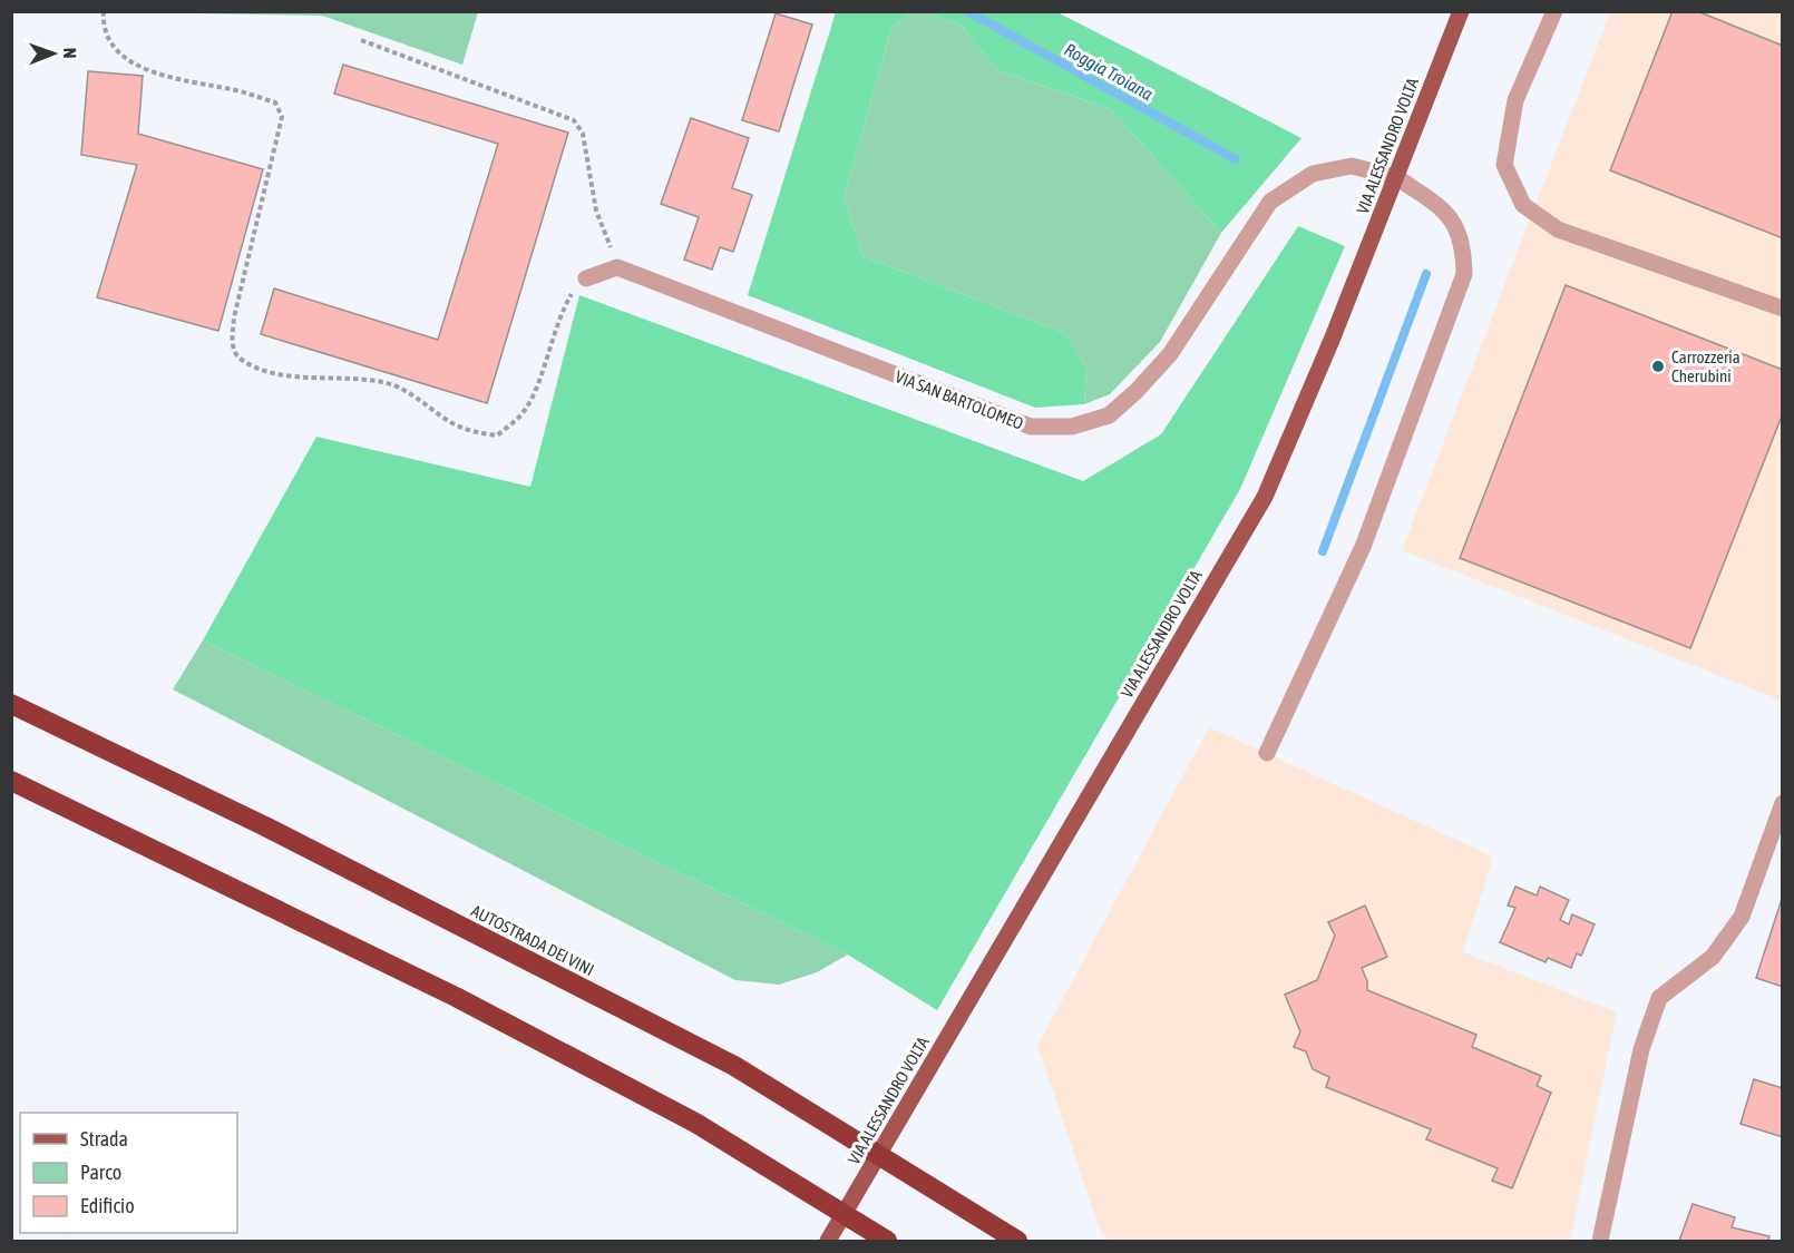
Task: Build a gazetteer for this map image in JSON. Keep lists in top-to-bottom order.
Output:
{
  "streets": {
    "highway": ["AUTOSTRADA DEI VINI"],
    "main road": ["VIA ALESSANDRO VOLTA"],
    "street": ["VIA SAN BARTOLOMEO"]
  },
  "crossings": [
    ["VIA ALESSANDRO VOLTA", "VIA SAN BARTOLOMEO"]
  ],
  "water": ["Roggia Troiana"],
  "places": ["Carrozzeria Cherubini"],
  "legend": ["Strada", "Parco", "Edificio"],
  "north": "right"
}
